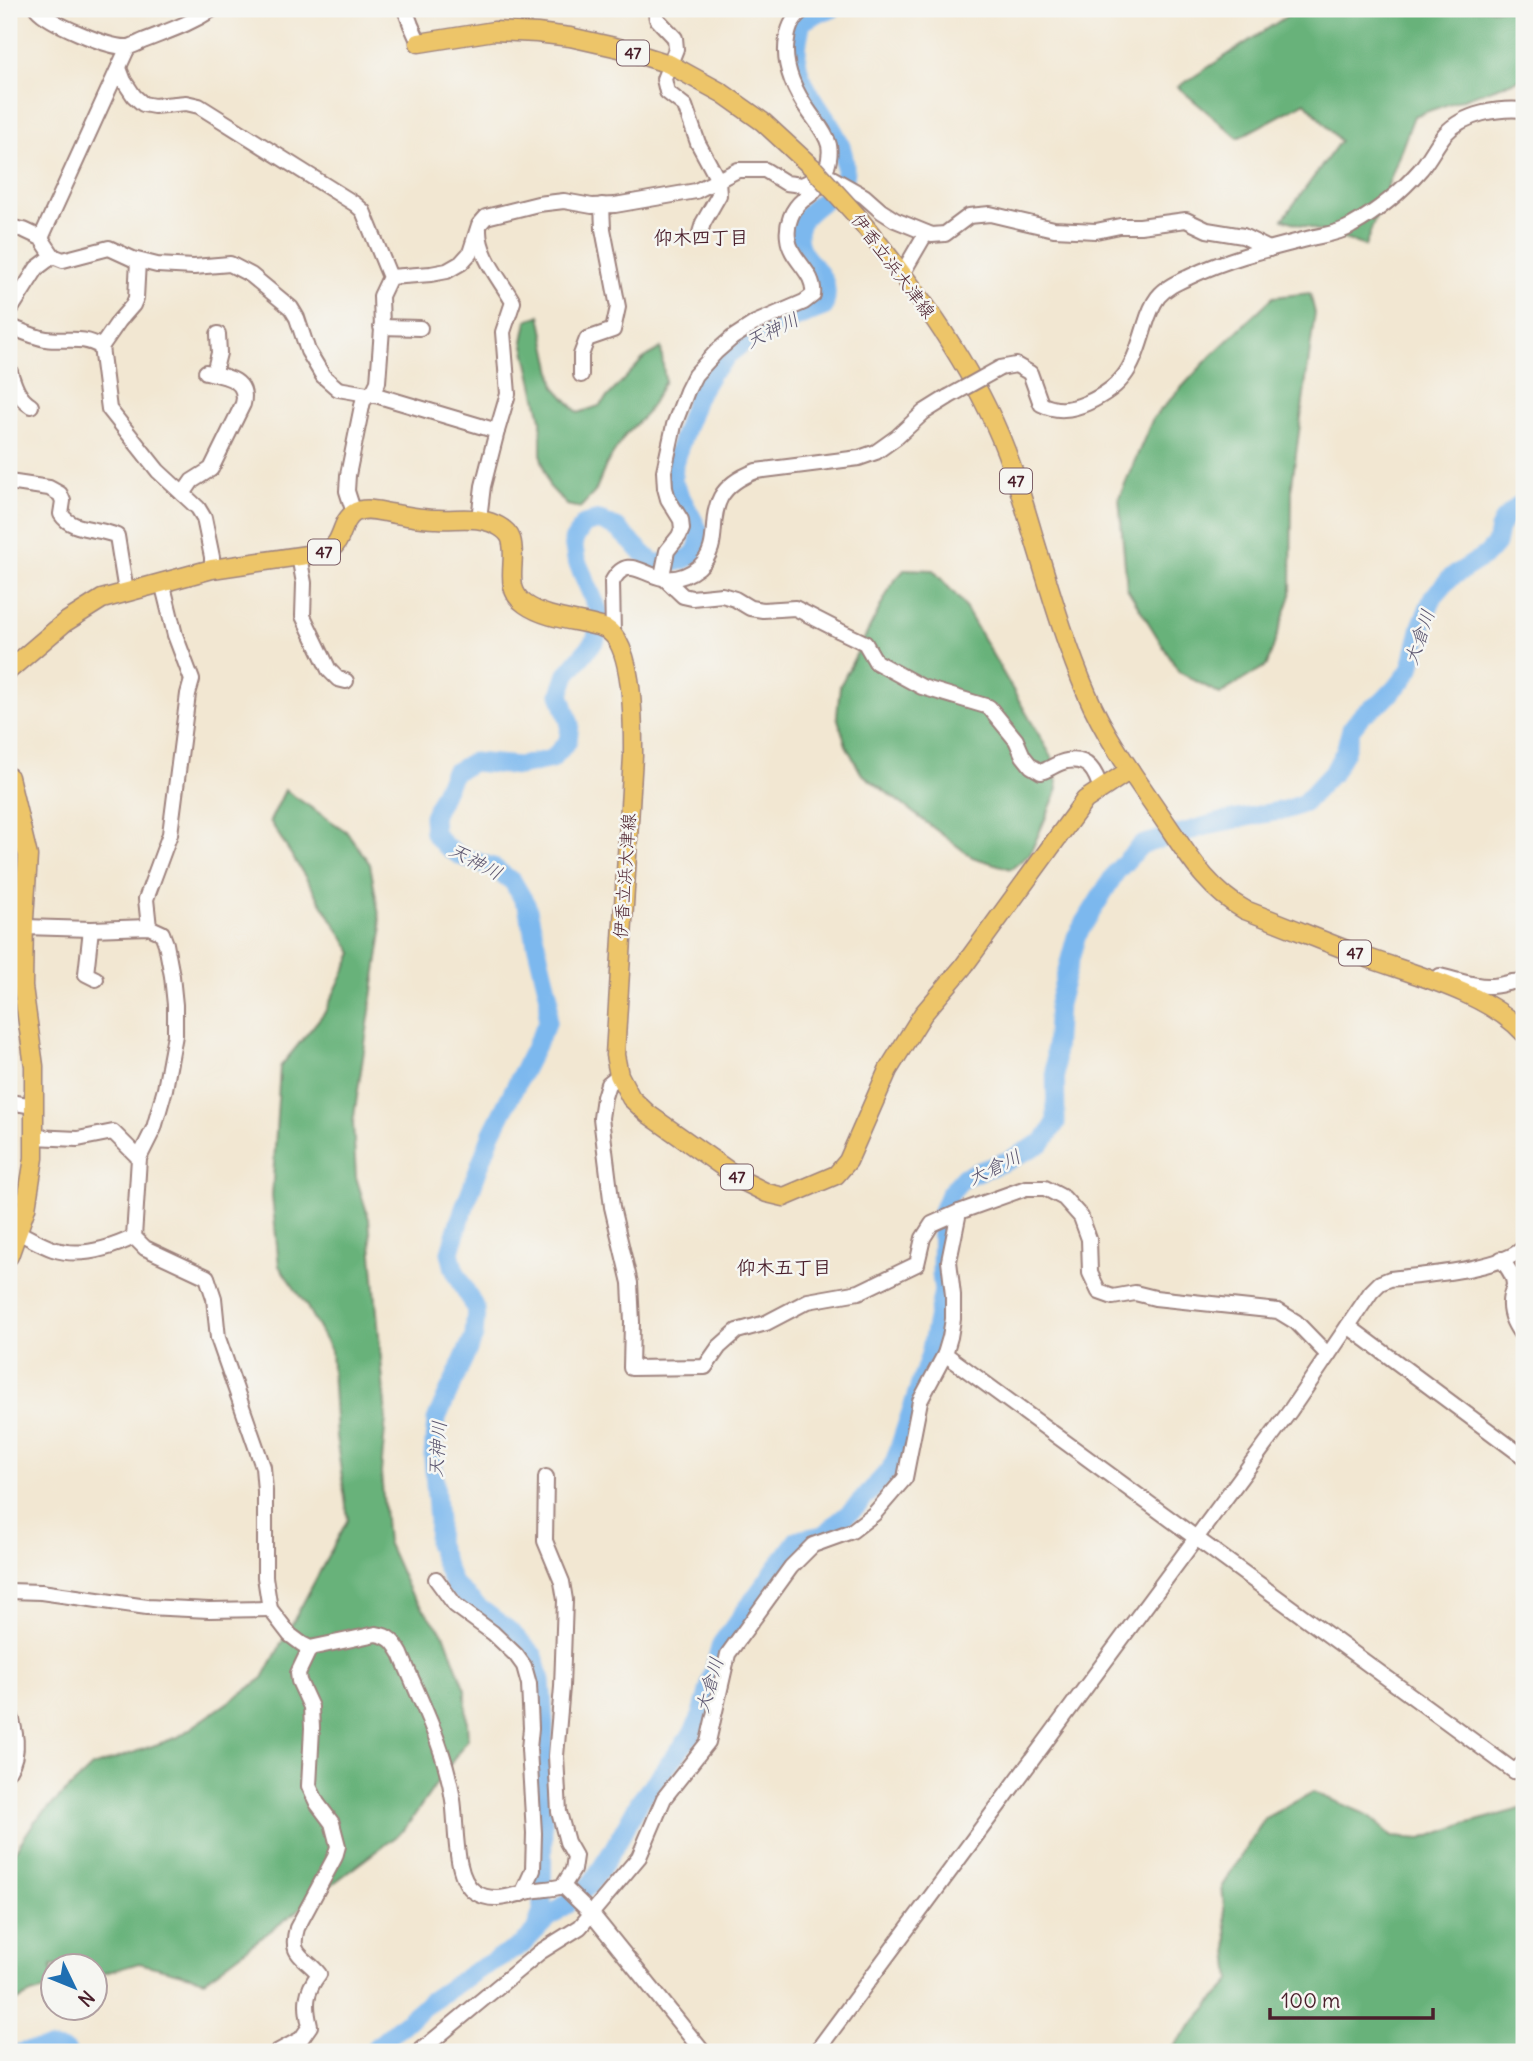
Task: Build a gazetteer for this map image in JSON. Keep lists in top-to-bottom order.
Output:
{
  "streets": {
    "main road": ["47", "伊香立浜大津線"]
  },
  "districts": ["仰木四丁目", "仰木五丁目"],
  "water": ["天神川", "大倉川"],
  "scale_bar": "100 m",
  "north": "bottom right"
}
